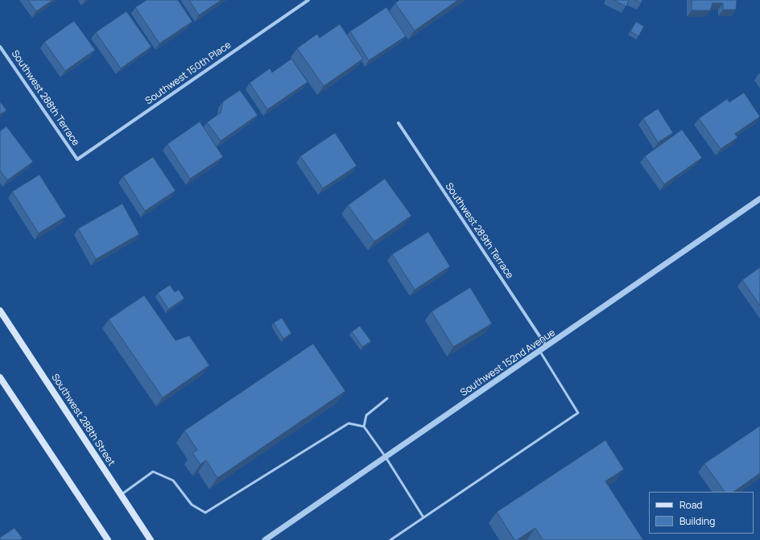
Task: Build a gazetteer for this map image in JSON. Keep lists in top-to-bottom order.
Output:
{
  "streets": {
    "main road": ["Southwest 288th Street"],
    "street": [
      "Southwest 150th Place",
      "Southwest 288th Terrace",
      "Southwest 289th Terrace",
      "Southwest 152nd Avenue"
    ]
  },
  "crossings": [
    ["Southwest 150th Place", "Southwest 288th Terrace"],
    ["Southwest 289th Terrace", "Southwest 152nd Avenue"]
  ],
  "legend": ["Road", "Building"]
}
